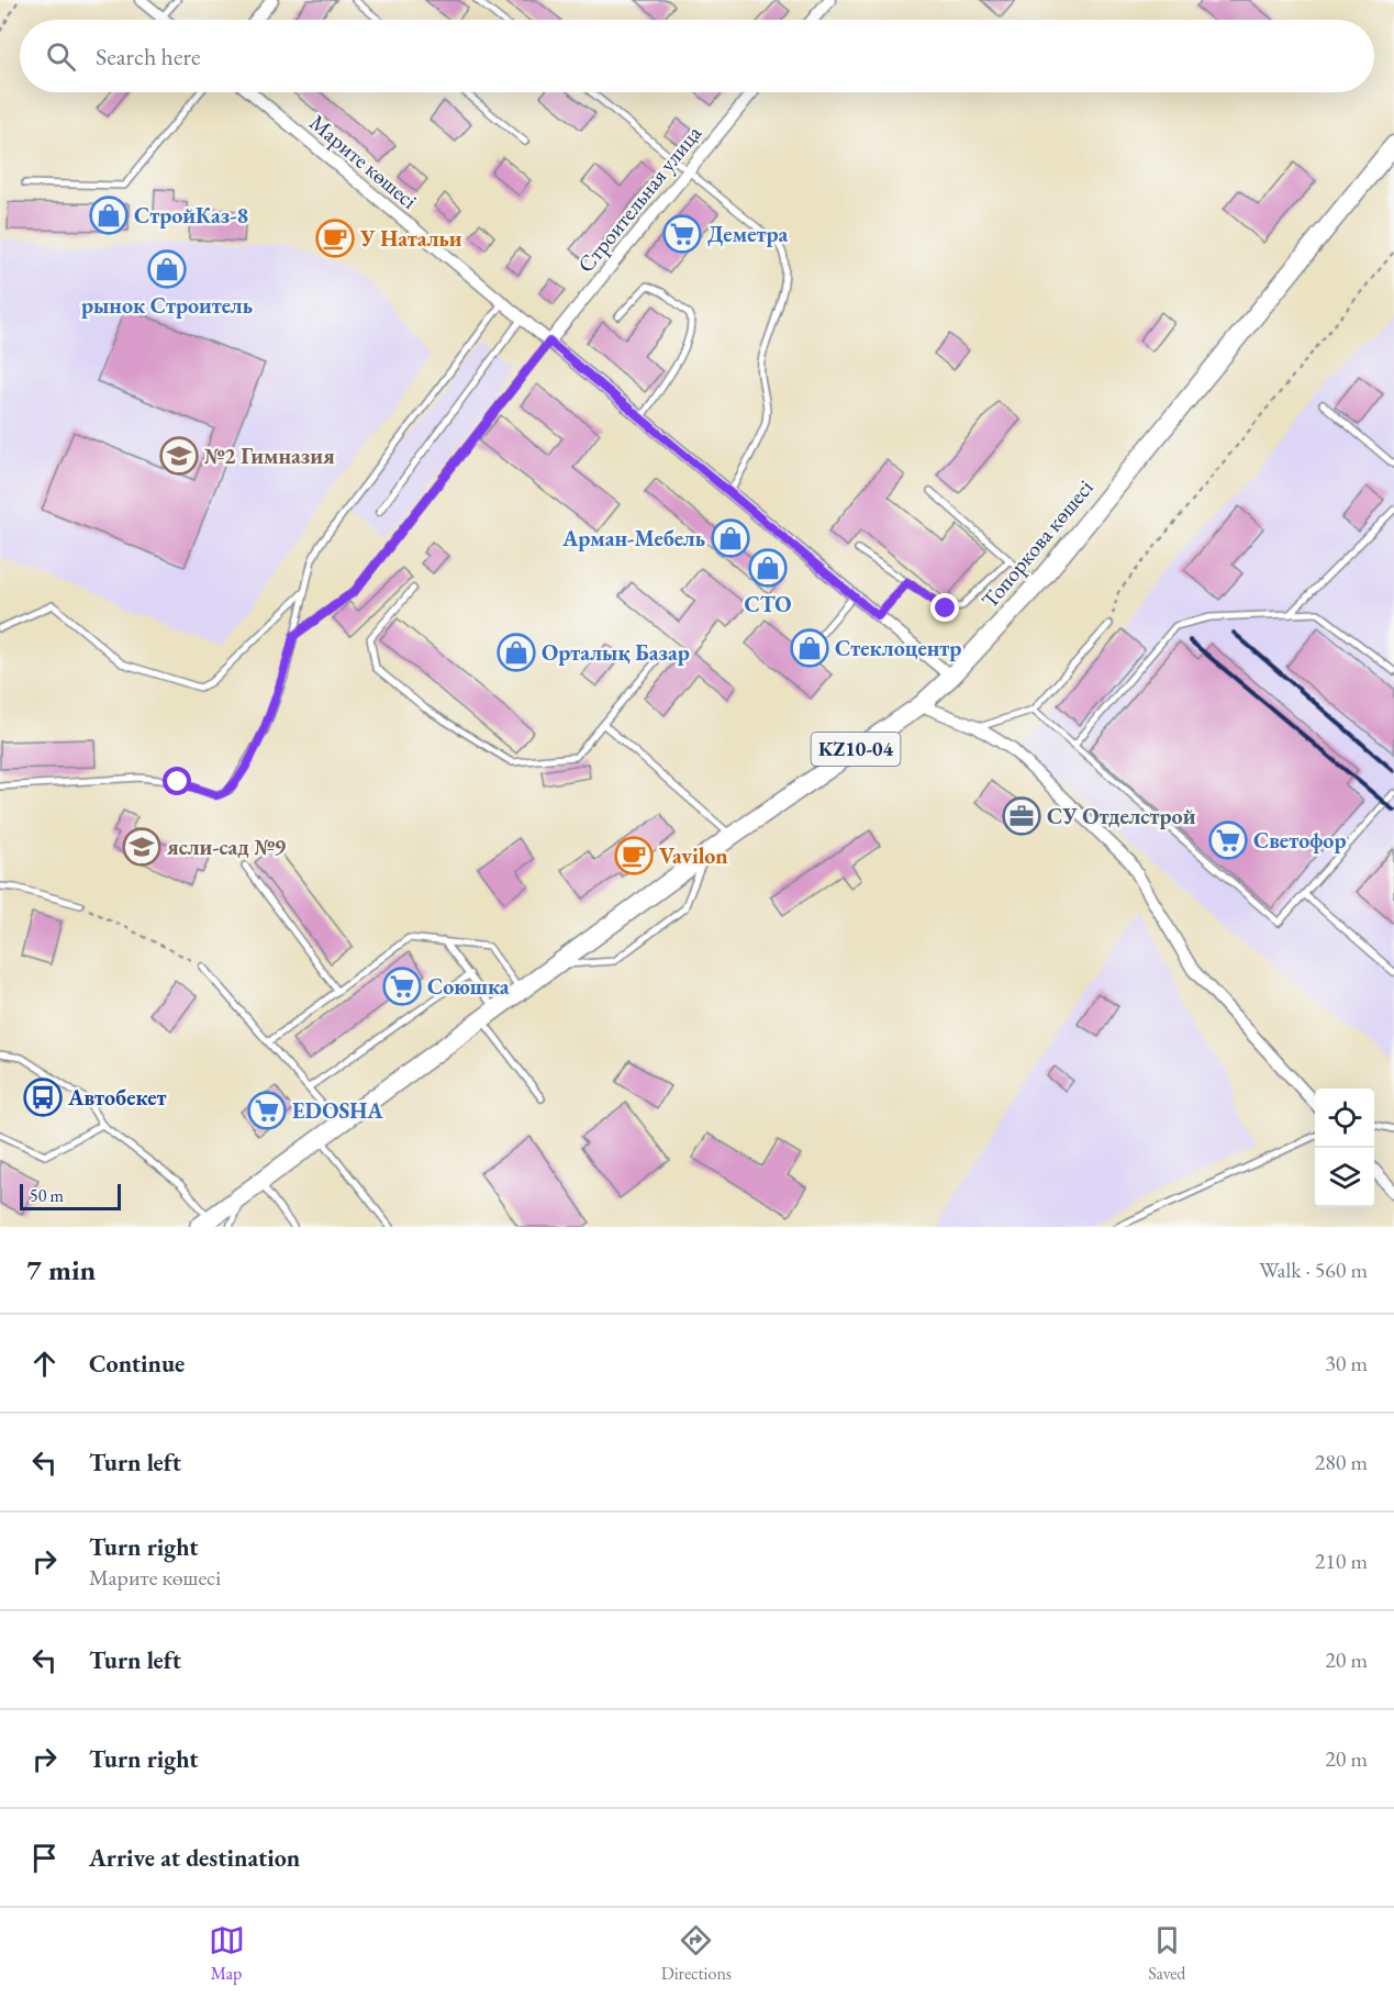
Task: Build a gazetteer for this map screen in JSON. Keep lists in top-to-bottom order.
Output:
{
  "streets": {
    "highway": ["Топоркова көшесі", "KZ10-04"],
    "street": ["Марите көшесі", "Строительная улица"]
  },
  "crossings": [
    ["Марите көшесі", "Строительная улица"],
    ["Марите көшесі", "Топоркова көшесі"]
  ],
  "places": {
    "shop": [
      "СтройКаз-8",
      "рынок Строитель",
      "Арман-Мебель",
      "СТО",
      "Стеклоцентр",
      "Орталық Базар"
    ],
    "supermarket": [
      "Деметра",
      "Светофор",
      "Союшка",
      "EDOSHA"
    ],
    "cafe": ["У Натальи", "Vavilon"],
    "school or university": ["№2 Гимназия", "ясли-сад №9"],
    "office": ["СУ Отделстрой"],
    "bus stop": ["Автобекет"]
  },
  "scale_bar": "50 m",
  "page": {
    "search": "Search here",
    "scale": "50 m",
    "heading": ["7 min", "Walk · 560 m"],
    "list": [
      ["Continue", "30 m"],
      ["Turn left", "280 m"],
      ["Turn right", "Марите көшесі", "210 m"],
      ["Turn left", "20 m"],
      ["Turn right", "20 m"],
      "Arrive at destination"
    ],
    "nav": ["Map", "Directions", "Saved"]
  }
}
